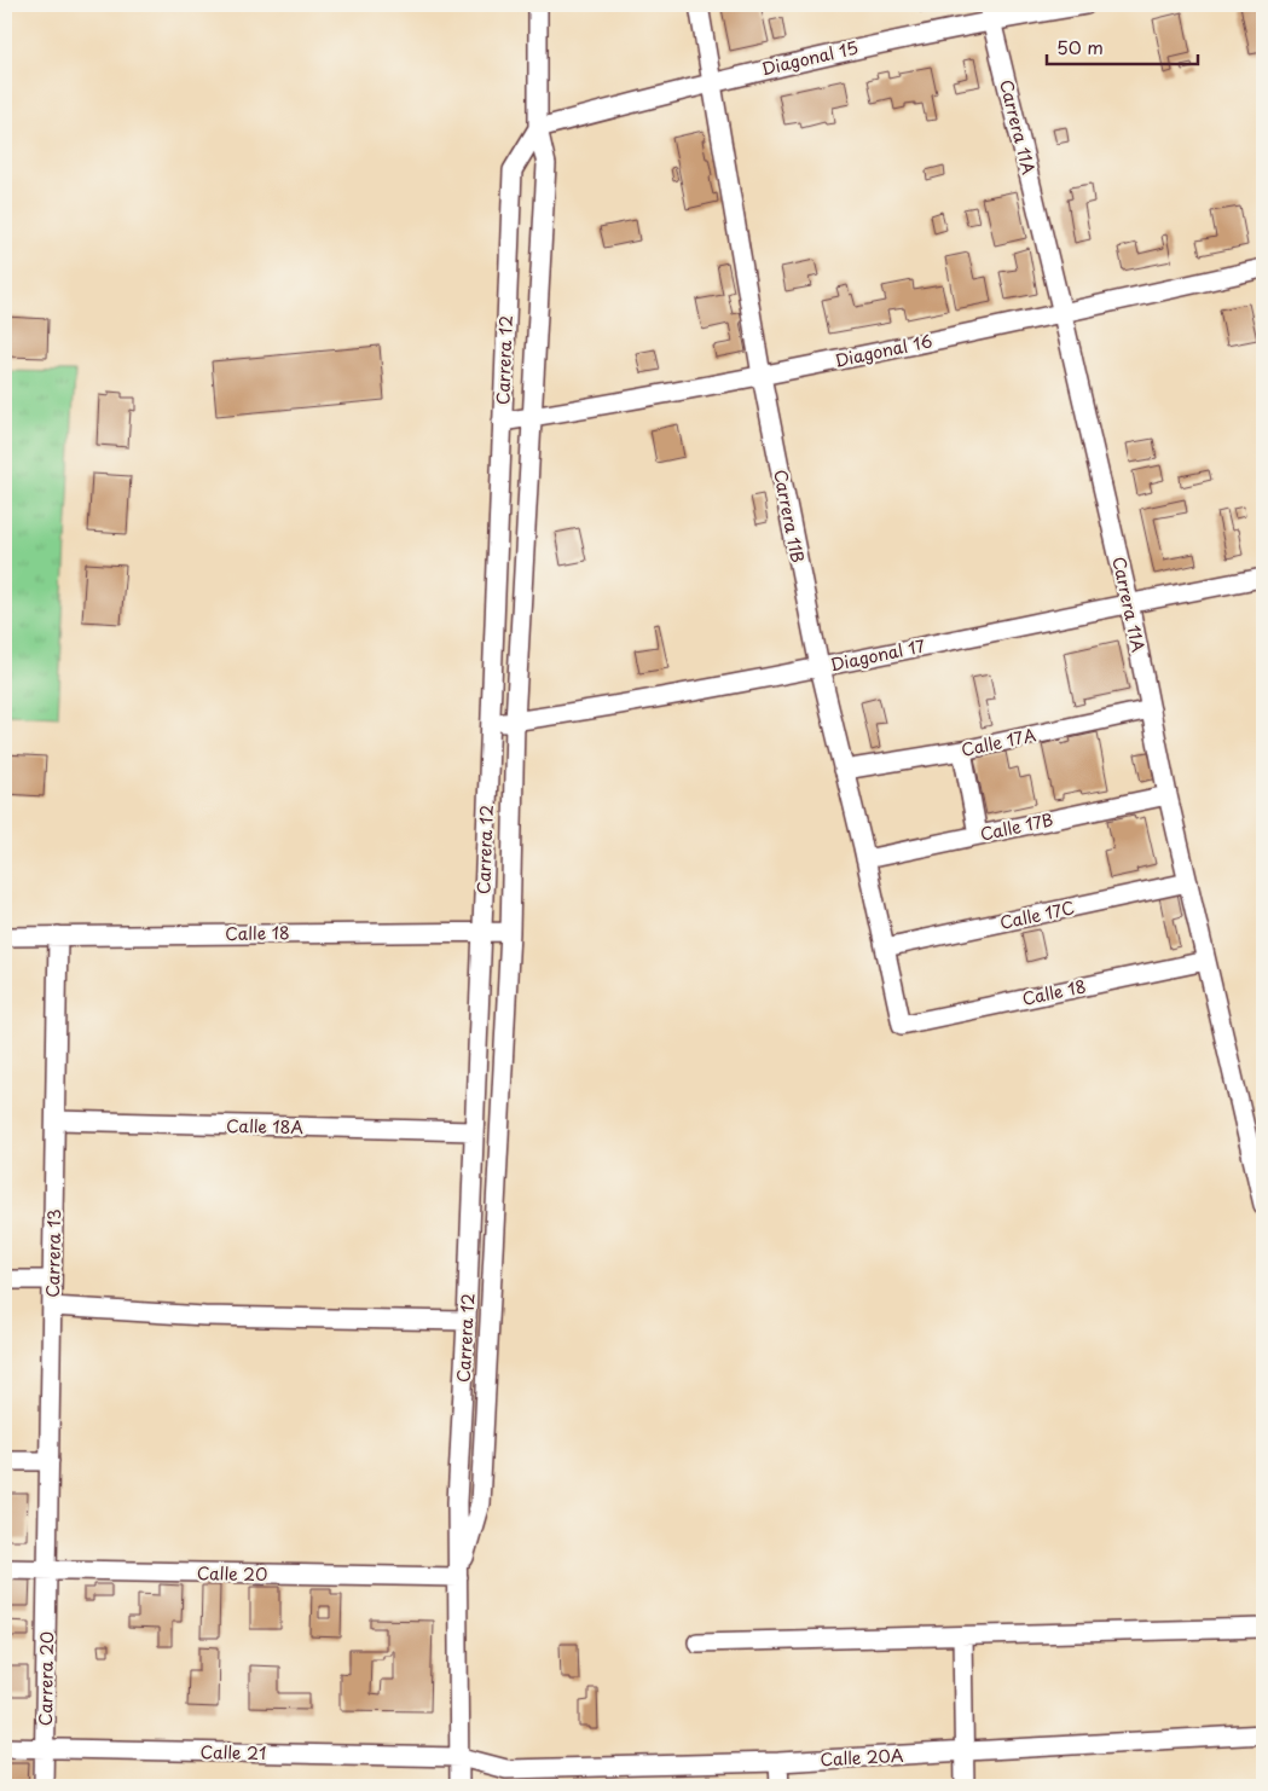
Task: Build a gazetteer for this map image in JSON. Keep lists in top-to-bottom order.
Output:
{
  "streets": {
    "street": [
      "Diagonal 15",
      "Carrera 11A",
      "Diagonal 16",
      "Carrera 12",
      "Carrera 11B",
      "Diagonal 17",
      "Calle 17A",
      "Calle 17B",
      "Calle 17C",
      "Calle 18",
      "Calle 18A",
      "Carrera 13",
      "Calle 20",
      "Carrera 20",
      "Calle 21",
      "Calle 20A"
    ]
  },
  "crossings": [
    ["Diagonal 15", "Carrera 11A"],
    ["Diagonal 15", "Carrera 12"],
    ["Diagonal 15", "Carrera 11B"],
    ["Carrera 11A", "Diagonal 16"],
    ["Carrera 11A", "Diagonal 17"],
    ["Carrera 11A", "Calle 17A"],
    ["Carrera 11A", "Calle 17B"],
    ["Carrera 11A", "Calle 17C"],
    ["Carrera 11A", "Calle 18"],
    ["Diagonal 16", "Carrera 12"],
    ["Diagonal 16", "Carrera 11B"],
    ["Carrera 12", "Diagonal 17"],
    ["Carrera 12", "Calle 18"],
    ["Carrera 12", "Calle 18A"],
    ["Carrera 12", "Calle 20"],
    ["Carrera 12", "Calle 21"],
    ["Carrera 12", "Calle 20A"],
    ["Carrera 11B", "Diagonal 17"],
    ["Carrera 11B", "Calle 17A"],
    ["Carrera 11B", "Calle 17B"],
    ["Carrera 11B", "Calle 17C"],
    ["Carrera 11B", "Calle 18"],
    ["Calle 18", "Carrera 13"],
    ["Calle 18A", "Carrera 13"],
    ["Carrera 13", "Calle 20"],
    ["Carrera 13", "Carrera 20"],
    ["Calle 20", "Carrera 20"],
    ["Carrera 20", "Calle 21"],
    ["Calle 21", "Calle 20A"]
  ],
  "scale_bar": "50 m"
}
